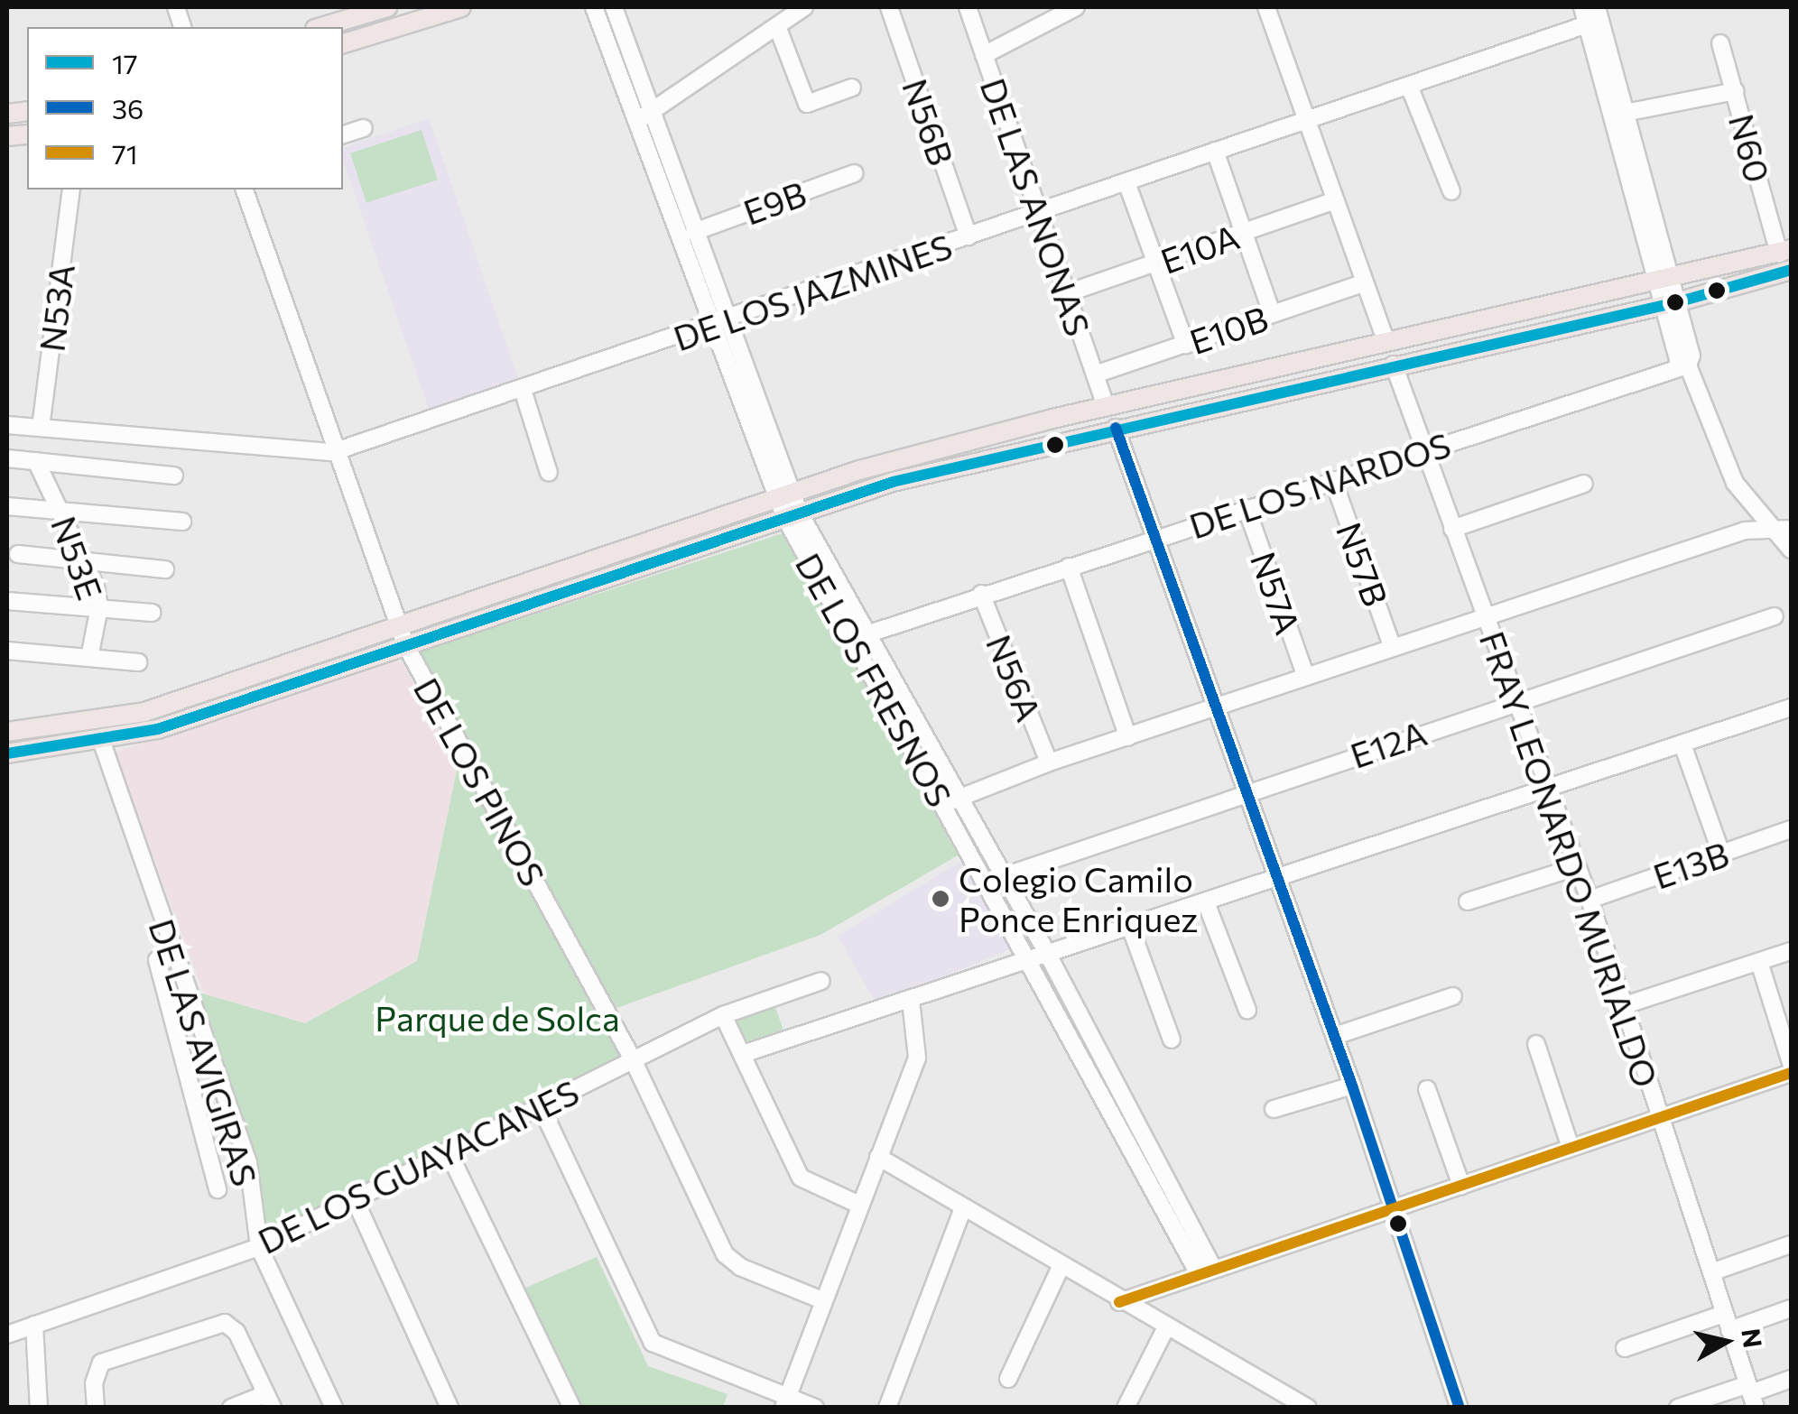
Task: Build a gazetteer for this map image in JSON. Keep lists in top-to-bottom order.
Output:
{
  "streets": {
    "street": [
      "N56B",
      "N60",
      "E9B",
      "DE LAS ANONAS",
      "E10A",
      "DE LOS JAZMINES",
      "N53A",
      "E10B",
      "DE LOS NARDOS",
      "N53E",
      "N57B",
      "N57A",
      "N56A",
      "DE LOS FRESNOS",
      "E12A",
      "DE LOS PINOS",
      "FRAY LEONARDO MURIALDO",
      "E13B",
      "DE LAS AVIGIRAS",
      "DE LOS GUAYACANES"
    ]
  },
  "crossings": [
    ["N56B", "DE LOS JAZMINES"],
    ["E9B", "DE LOS FRESNOS"],
    ["DE LAS ANONAS", "E10A"],
    ["DE LAS ANONAS", "DE LOS JAZMINES"],
    ["DE LAS ANONAS", "E10B"],
    ["DE LOS JAZMINES", "N53A"],
    ["DE LOS JAZMINES", "DE LOS FRESNOS"],
    ["DE LOS JAZMINES", "DE LOS PINOS"],
    ["DE LOS NARDOS", "N57B"],
    ["DE LOS NARDOS", "N57A"],
    ["DE LOS NARDOS", "N56A"],
    ["DE LOS NARDOS", "DE LOS FRESNOS"],
    ["DE LOS NARDOS", "FRAY LEONARDO MURIALDO"],
    ["DE LOS FRESNOS", "E12A"],
    ["E12A", "FRAY LEONARDO MURIALDO"],
    ["DE LOS PINOS", "DE LOS GUAYACANES"],
    ["FRAY LEONARDO MURIALDO", "E13B"],
    ["DE LAS AVIGIRAS", "DE LOS GUAYACANES"]
  ],
  "parks": ["Parque de Solca"],
  "places": ["Colegio Camilo Ponce Enriquez"],
  "lines": ["transit line 17", "transit line 36", "transit line 71"],
  "legend": ["17", "36", "71"],
  "north": "right"
}
